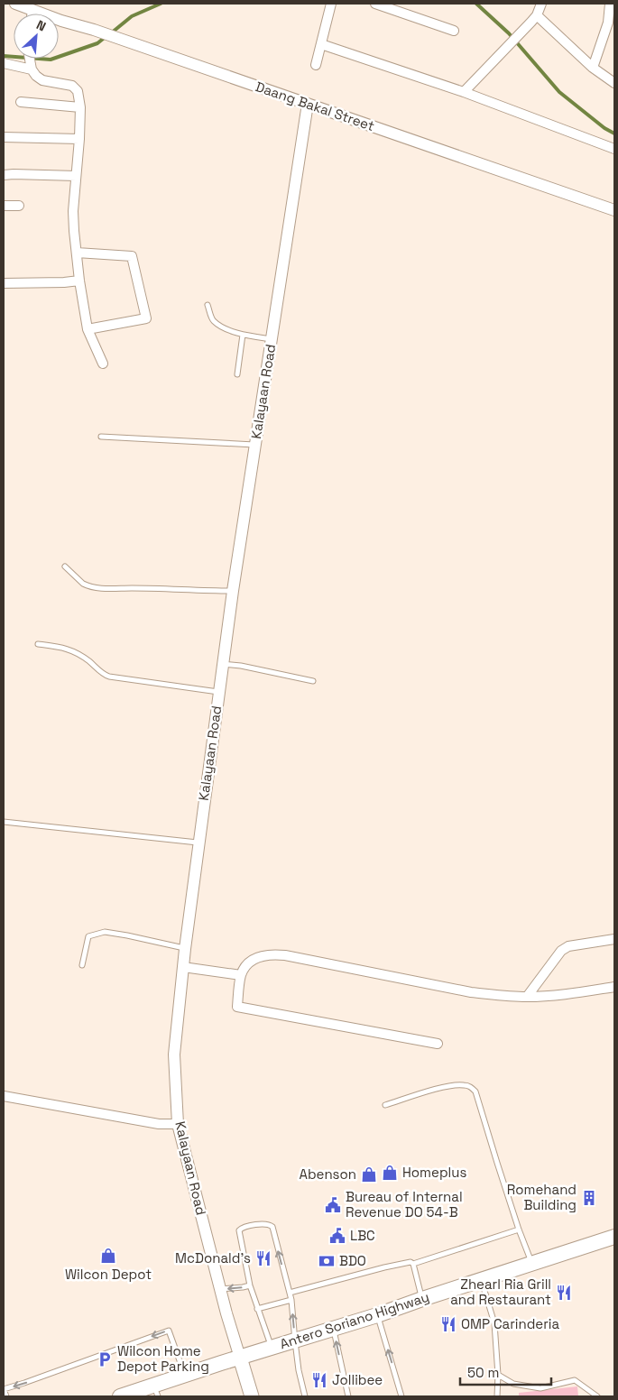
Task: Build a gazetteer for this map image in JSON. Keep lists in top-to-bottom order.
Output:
{
  "streets": {
    "main road": ["Kalayaan Road", "Antero Soriano Highway"],
    "street": ["Daang Bakal Street"]
  },
  "crossings": [
    ["Daang Bakal Street", "Kalayaan Road"],
    ["Kalayaan Road", "Antero Soriano Highway"]
  ],
  "places": {
    "shop": ["Homeplus", "Abenson", "Wilcon Depot"],
    "building": ["Romehand Building"],
    "public building": ["Bureau of Internal Revenue DO 54-B", "LBC"],
    "restaurant": [
      "McDonald's",
      "Zhearl Ria Grill and Restaurant",
      "OMP Carinderia",
      "Jollibee"
    ],
    "bank": ["BDO"],
    "parking": ["Wilcon Home Depot Parking"]
  },
  "scale_bar": "50 m",
  "north": "top right"
}
